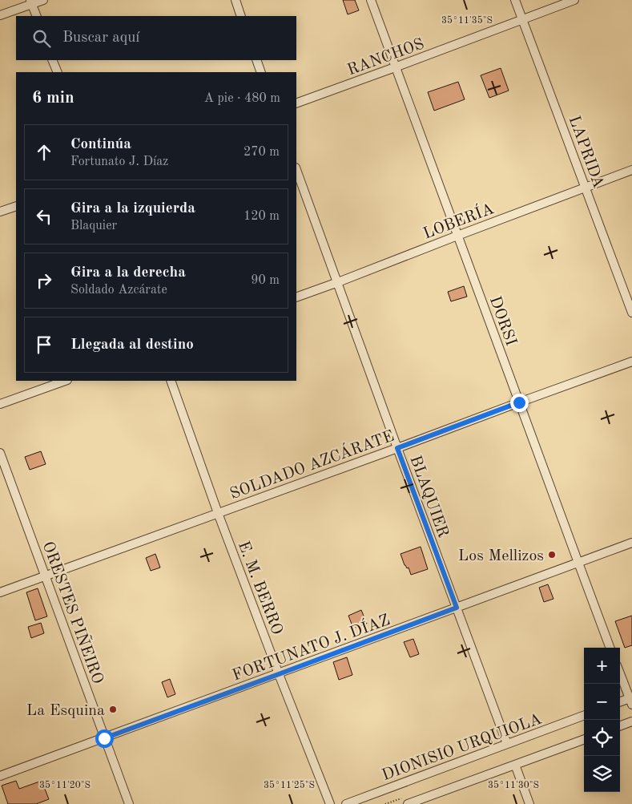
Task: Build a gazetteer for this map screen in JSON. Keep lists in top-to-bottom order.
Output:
{
  "streets": {
    "street": [
      "RANCHOS",
      "LAPRIDA",
      "LOBERÍA",
      "DORSI",
      "SOLDADO AZCÁRATE",
      "BLAQUIER",
      "E. M. BERRO",
      "ORESTES PIÑEIRO",
      "FORTUNATO J. DÍAZ",
      "DIONISIO URQUIOLA"
    ]
  },
  "crossings": [
    ["RANCHOS", "LAPRIDA"],
    ["RANCHOS", "DORSI"],
    ["LAPRIDA", "LOBERÍA"],
    ["LOBERÍA", "DORSI"],
    ["LOBERÍA", "BLAQUIER"],
    ["DORSI", "SOLDADO AZCÁRATE"],
    ["DORSI", "FORTUNATO J. DÍAZ"],
    ["SOLDADO AZCÁRATE", "BLAQUIER"],
    ["SOLDADO AZCÁRATE", "E. M. BERRO"],
    ["SOLDADO AZCÁRATE", "ORESTES PIÑEIRO"],
    ["BLAQUIER", "FORTUNATO J. DÍAZ"],
    ["BLAQUIER", "DIONISIO URQUIOLA"],
    ["E. M. BERRO", "FORTUNATO J. DÍAZ"],
    ["ORESTES PIÑEIRO", "FORTUNATO J. DÍAZ"]
  ],
  "places": ["Los Mellizos", "La Esquina"],
  "page": {
    "search": "Buscar aquí",
    "heading": ["6 min", "A pie · 480 m"],
    "list": [
      ["Continúa", "Fortunato J. Díaz", "270 m"],
      ["Gira a la izquierda", "Blaquier", "120 m"],
      ["Gira a la derecha", "Soldado Azcárate", "90 m"],
      "Llegada al destino"
    ],
    "map_buttons": ["+", "−"]
  },
  "coordinates": [
    "35°11'35\"S",
    "35°11'20\"S",
    "35°11'25\"S",
    "35°11'30\"S"
  ]
}
